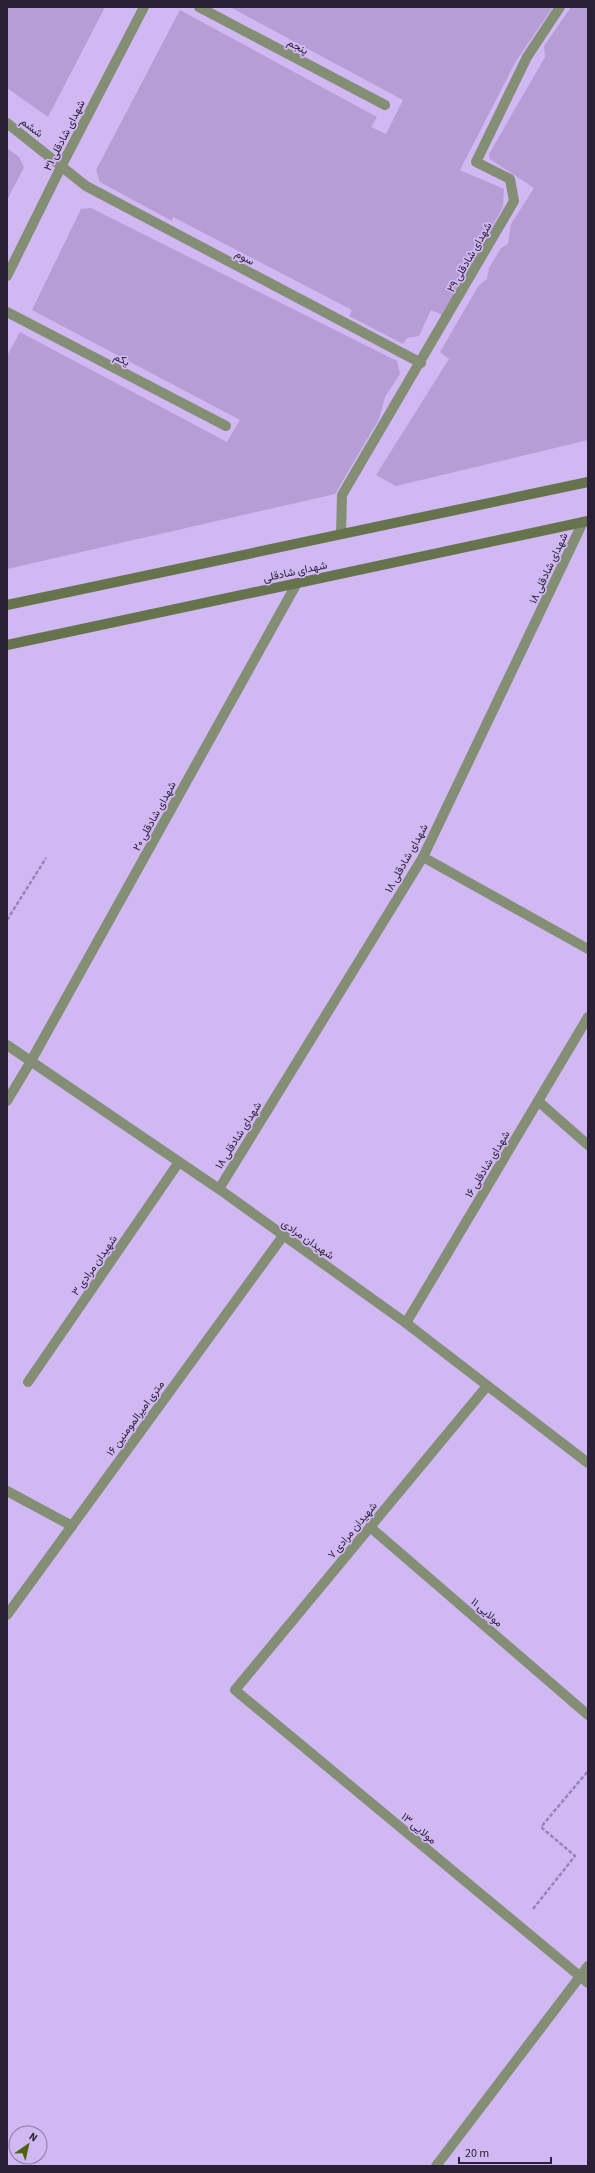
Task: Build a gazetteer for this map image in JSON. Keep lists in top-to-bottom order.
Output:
{
  "streets": {
    "main road": ["شهدای شادقلی"],
    "street": [
      "پنجم",
      "ششم",
      "شهدای شادقلی ۳۱",
      "سوم",
      "شهدای شادقلی ۲۹",
      "یکم",
      "شهدای شادقلی ۱۸",
      "شهدای شادقلی ۲۰",
      "شهدای شادقلی ۱۶",
      "شهیدان مرادی",
      "شهیدان مرادی ۳",
      "۱۶ متری امیرالمومنین",
      "شهیدان مرادی ۷",
      "مولایی ۱۱",
      "مولایی ۱۳"
    ]
  },
  "crossings": [
    ["ششم", "شهدای شادقلی ۳۱"],
    ["ششم", "سوم"],
    ["شهدای شادقلی ۳۱", "سوم"],
    ["سوم", "شهدای شادقلی ۲۹"],
    ["شهدای شادقلی ۱۸", "شهدای شادقلی"],
    ["شهدای شادقلی ۱۸", "شهیدان مرادی"],
    ["شهدای شادقلی", "شهدای شادقلی ۲۰"],
    ["شهدای شادقلی ۲۰", "شهیدان مرادی"],
    ["شهدای شادقلی ۱۶", "شهیدان مرادی"],
    ["شهیدان مرادی", "شهیدان مرادی ۳"],
    ["شهیدان مرادی", "۱۶ متری امیرالمومنین"],
    ["شهیدان مرادی", "شهیدان مرادی ۷"],
    ["شهیدان مرادی ۷", "مولایی ۱۱"],
    ["شهیدان مرادی ۷", "مولایی ۱۳"]
  ],
  "scale_bar": "20 m",
  "north": "top right"
}
